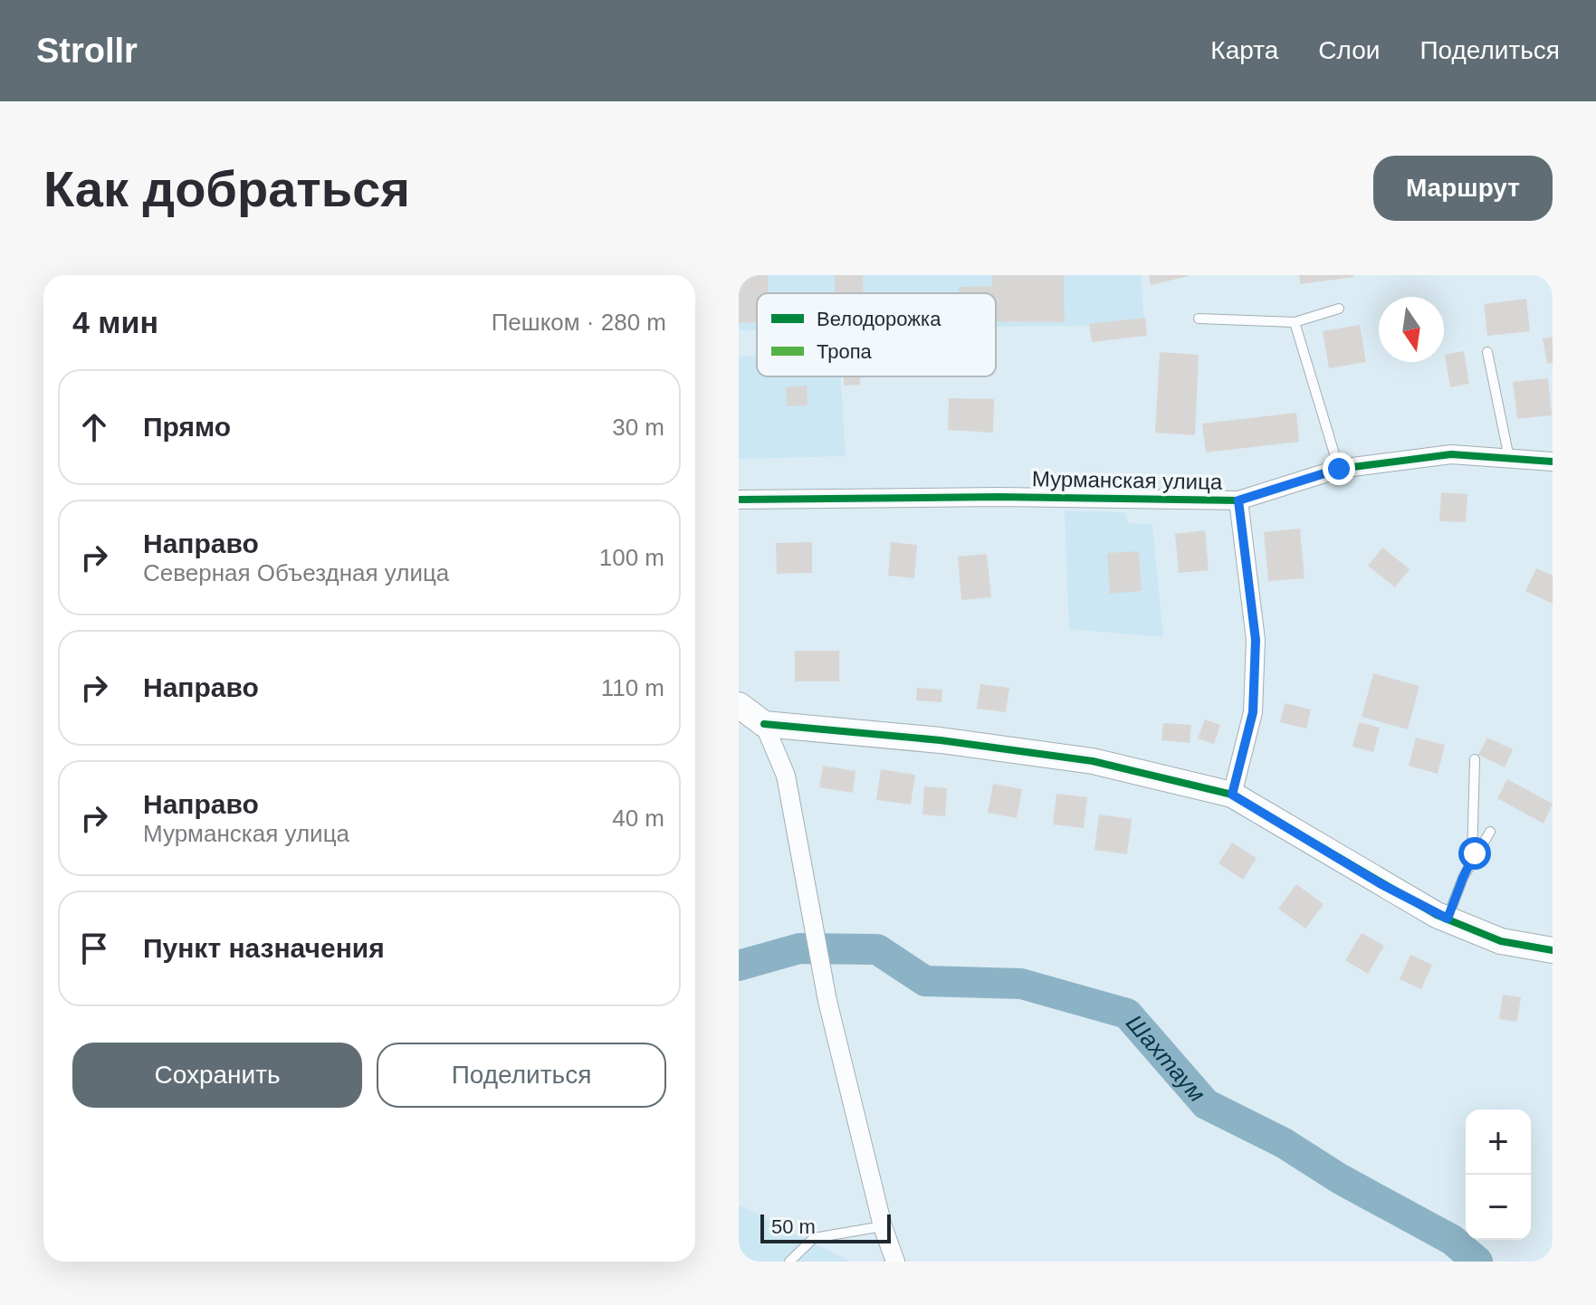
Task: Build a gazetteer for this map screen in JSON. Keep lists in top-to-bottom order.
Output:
{
  "streets": {
    "street": ["Мурманская улица"]
  },
  "water": ["Шахтаум"],
  "legend": ["Велодорожка", "Тропа"],
  "scale_bar": "50 m",
  "north": "bottom",
  "page": {
    "header": "Strollr",
    "nav": ["Карта", "Слои", "Поделиться"],
    "buttons": [
      "Маршрут",
      ["Сохранить", "Поделиться"]
    ],
    "title": "Как добраться",
    "heading": ["4 мин", "Пешком · 280 m"],
    "list": [
      ["Прямо", "30 m"],
      ["Направо", "Северная Объездная улица", "100 m"],
      ["Направо", "110 m"],
      ["Направо", "Мурманская улица", "40 m"],
      "Пункт назначения"
    ],
    "map_buttons": ["+", "−"],
    "scale": "50 m"
  }
}
